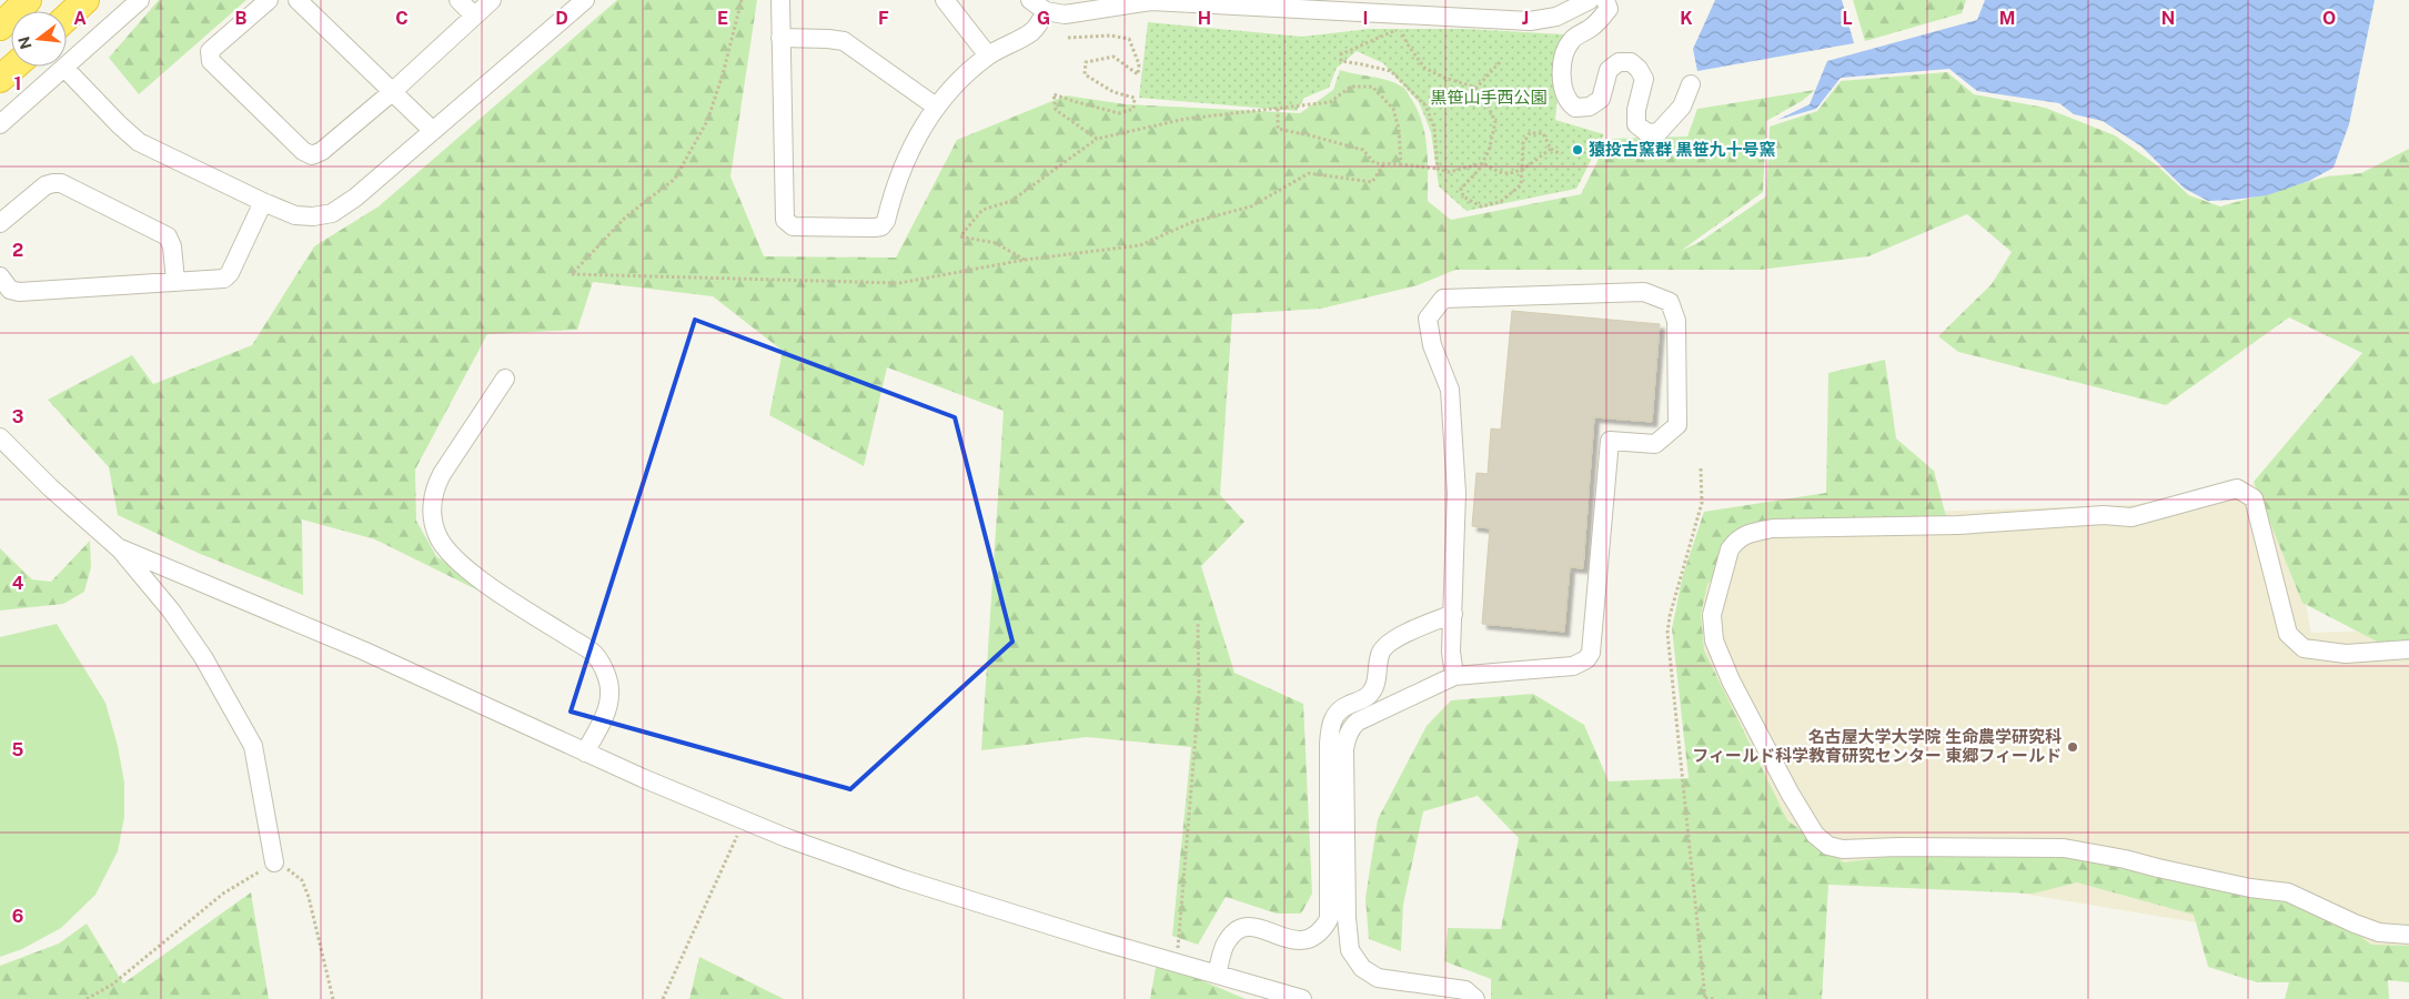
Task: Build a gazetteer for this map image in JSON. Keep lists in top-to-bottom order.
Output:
{
  "parks": ["黒笹山手西公園"],
  "places": ["猿投古窯群 黒笹九十号窯", "名古屋大学大学院 生命農学研究科 フィールド科学教育研究センター 東郷フィールド"],
  "north": "left",
  "grid": {
    "columns": [
      "A",
      "B",
      "C",
      "D",
      "E",
      "F",
      "G",
      "H",
      "I",
      "J",
      "K",
      "L",
      "M",
      "N",
      "O"
    ],
    "rows": [
      "1",
      "2",
      "3",
      "4",
      "5",
      "6"
    ]
  }
}
